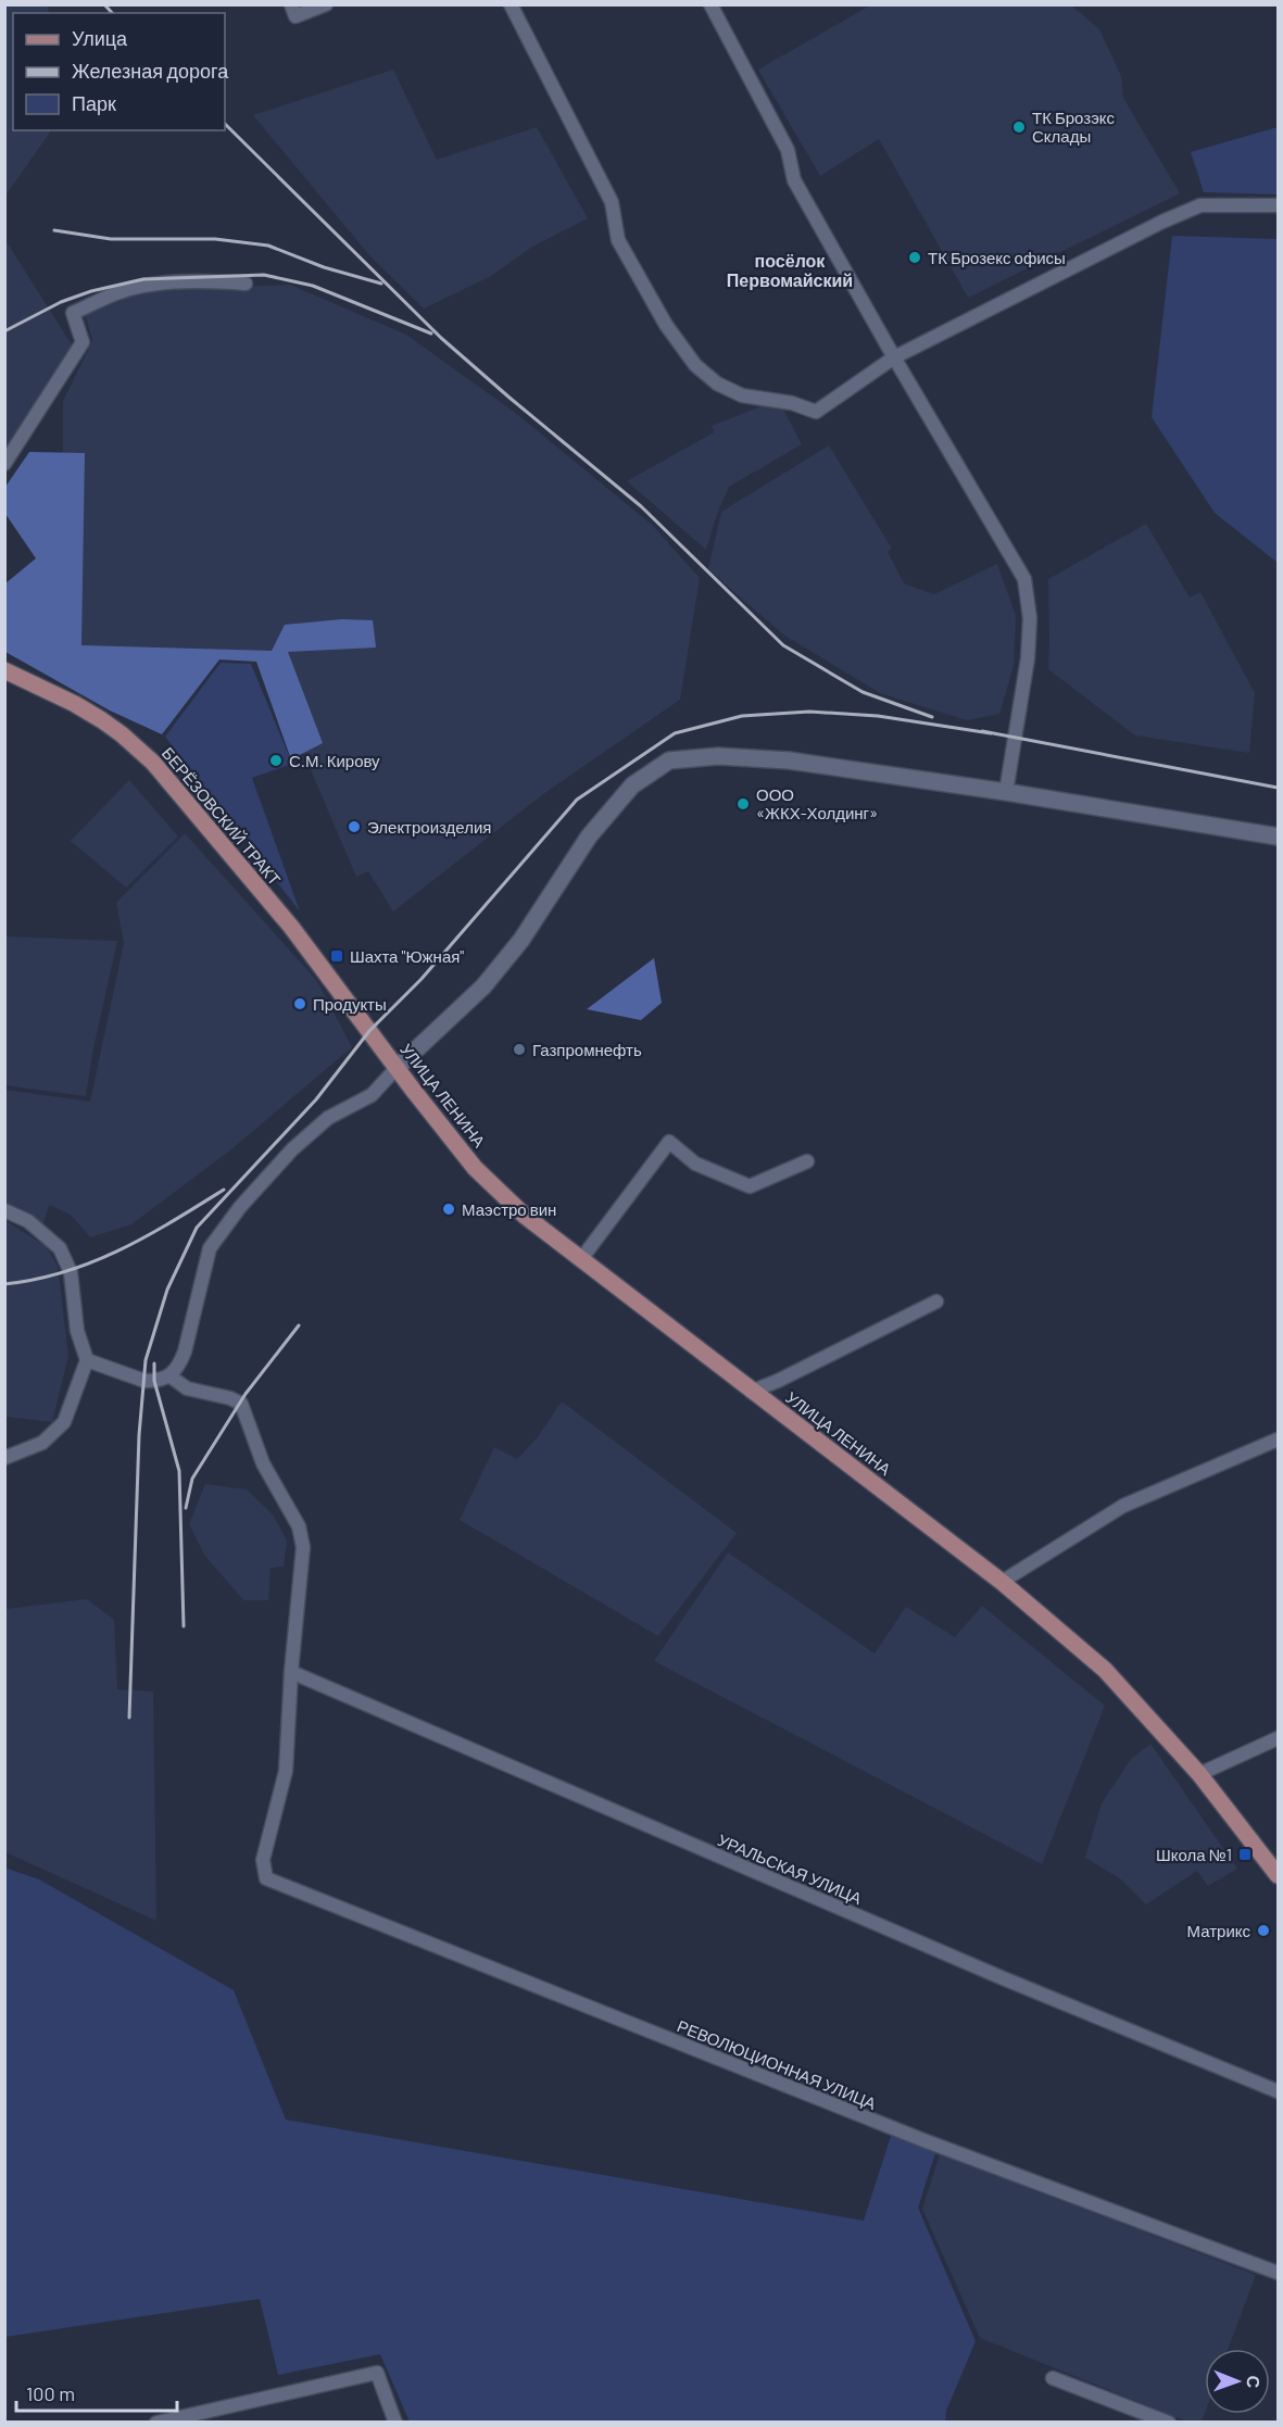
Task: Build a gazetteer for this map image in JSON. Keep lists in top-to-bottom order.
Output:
{
  "streets": {
    "main road": ["БЕРЁЗОВСКИЙ ТРАКТ", "УЛИЦА ЛЕНИНА"],
    "street": ["УРАЛЬСКАЯ УЛИЦА", "РЕВОЛЮЦИОННАЯ УЛИЦА"]
  },
  "crossings": [
    ["БЕРЁЗОВСКИЙ ТРАКТ", "УЛИЦА ЛЕНИНА"],
    ["УРАЛЬСКАЯ УЛИЦА", "РЕВОЛЮЦИОННАЯ УЛИЦА"]
  ],
  "districts": ["посёлок Первомайский"],
  "places": {
    "other": [
      "ТК Брозэкс Склады",
      "ТК Брозекс офисы",
      "С.М. Кирову",
      "ООО «ЖКХ-Холдинг»",
      "Электроизделия",
      "Продукты",
      "Газпромнефть",
      "Маэстро вин",
      "Матрикс"
    ],
    "transit": ["Шахта \"Южная\"", "Школа №1"]
  },
  "legend": ["Улица", "Железная дорога", "Парк"],
  "scale_bar": "100 m",
  "north": "right"
}
